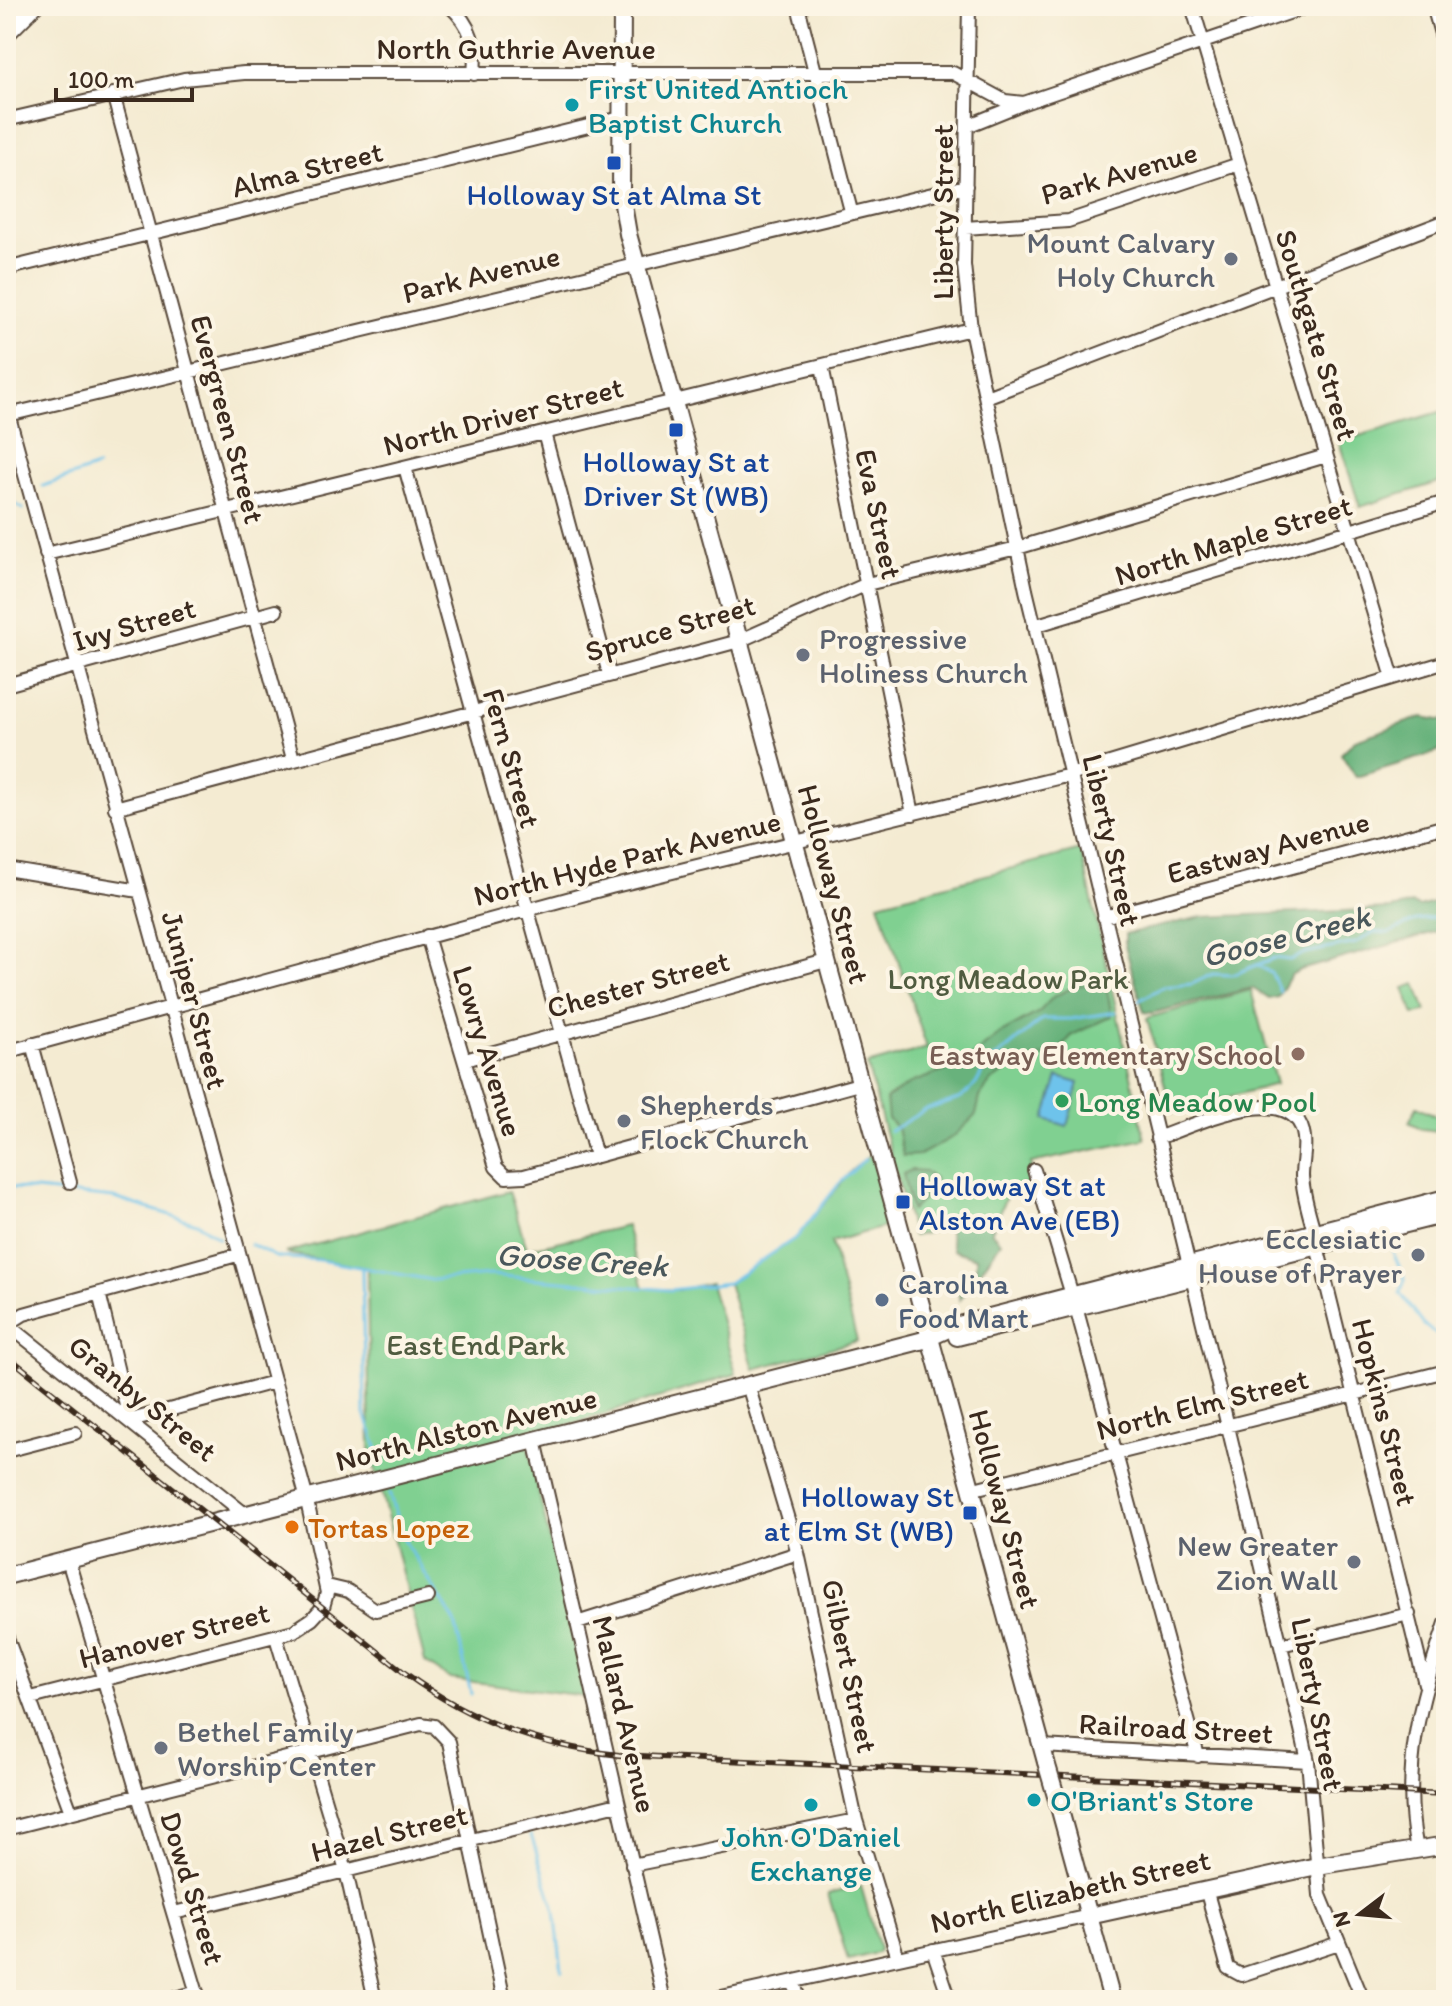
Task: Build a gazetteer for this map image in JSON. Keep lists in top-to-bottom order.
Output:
{
  "streets": {
    "main road": ["Holloway Street", "North Alston Avenue", "North Elizabeth Street"],
    "street": [
      "North Guthrie Avenue",
      "Alma Street",
      "Park Avenue",
      "Liberty Street",
      "Southgate Street",
      "North Driver Street",
      "Evergreen Street",
      "Eva Street",
      "North Maple Street",
      "Ivy Street",
      "Spruce Street",
      "Fern Street",
      "Eastway Avenue",
      "North Hyde Park Avenue",
      "Chester Street",
      "Juniper Street",
      "Lowry Avenue",
      "Granby Street",
      "North Elm Street",
      "Hopkins Street",
      "Hanover Street",
      "Gilbert Street",
      "Mallard Avenue",
      "Railroad Street",
      "Hazel Street",
      "Dowd Street"
    ]
  },
  "crossings": [
    ["North Guthrie Avenue", "Liberty Street"],
    ["North Guthrie Avenue", "Evergreen Street"],
    ["North Guthrie Avenue", "Holloway Street"],
    ["Alma Street", "Evergreen Street"],
    ["Alma Street", "Holloway Street"],
    ["Park Avenue", "Liberty Street"],
    ["Park Avenue", "Southgate Street"],
    ["Park Avenue", "Evergreen Street"],
    ["Park Avenue", "Holloway Street"],
    ["Park Avenue", "Juniper Street"],
    ["Liberty Street", "North Driver Street"],
    ["Liberty Street", "North Maple Street"],
    ["Liberty Street", "Spruce Street"],
    ["Liberty Street", "Eastway Avenue"],
    ["Liberty Street", "North Hyde Park Avenue"],
    ["Liberty Street", "North Elm Street"],
    ["Liberty Street", "Hopkins Street"],
    ["Liberty Street", "North Alston Avenue"],
    ["Liberty Street", "Railroad Street"],
    ["Liberty Street", "North Elizabeth Street"],
    ["Southgate Street", "North Maple Street"],
    ["Southgate Street", "Spruce Street"],
    ["Southgate Street", "North Hyde Park Avenue"],
    ["North Driver Street", "Evergreen Street"],
    ["North Driver Street", "Eva Street"],
    ["North Driver Street", "Fern Street"],
    ["North Driver Street", "Holloway Street"],
    ["North Driver Street", "Juniper Street"],
    ["Evergreen Street", "Ivy Street"],
    ["Evergreen Street", "Spruce Street"],
    ["Eva Street", "Spruce Street"],
    ["Eva Street", "North Hyde Park Avenue"],
    ["Ivy Street", "Juniper Street"],
    ["Spruce Street", "Fern Street"],
    ["Spruce Street", "Holloway Street"],
    ["Spruce Street", "Juniper Street"],
    ["Fern Street", "North Hyde Park Avenue"],
    ["Fern Street", "Chester Street"],
    ["Fern Street", "Lowry Avenue"],
    ["North Hyde Park Avenue", "Holloway Street"],
    ["North Hyde Park Avenue", "Juniper Street"],
    ["North Hyde Park Avenue", "Lowry Avenue"],
    ["Holloway Street", "Chester Street"],
    ["Holloway Street", "North Elm Street"],
    ["Holloway Street", "North Alston Avenue"],
    ["Holloway Street", "Railroad Street"],
    ["Holloway Street", "North Elizabeth Street"],
    ["Chester Street", "Lowry Avenue"],
    ["Juniper Street", "North Alston Avenue"],
    ["Juniper Street", "Hanover Street"],
    ["Granby Street", "North Alston Avenue"],
    ["North Elm Street", "Hopkins Street"],
    ["Hopkins Street", "North Alston Avenue"],
    ["North Alston Avenue", "Gilbert Street"],
    ["North Alston Avenue", "Mallard Avenue"],
    ["North Alston Avenue", "Dowd Street"],
    ["Hanover Street", "Dowd Street"],
    ["Gilbert Street", "North Elizabeth Street"],
    ["Mallard Avenue", "Hazel Street"],
    ["Hazel Street", "Dowd Street"]
  ],
  "water": ["Goose Creek"],
  "parks": ["Long Meadow Park", "East End Park"],
  "places": {
    "other": [
      "First United Antioch Baptist Church",
      "Mount Calvary Holy Church",
      "Progressive Holiness Church",
      "Eastway Elementary School",
      "Long Meadow Pool",
      "Shepherds Flock Church",
      "Ecclesiatic House of Prayer",
      "Carolina Food Mart",
      "Tortas Lopez",
      "New Greater Zion Wall",
      "Bethel Family Worship Center",
      "O'Briant's Store",
      "John O'Daniel Exchange"
    ],
    "transit": [
      "Holloway St at Alma St",
      "Holloway St at Driver St (WB)",
      "Holloway St at Alston Ave (EB)",
      "Holloway St at Elm St (WB)"
    ]
  },
  "scale_bar": "100 m",
  "north": "left"
}
